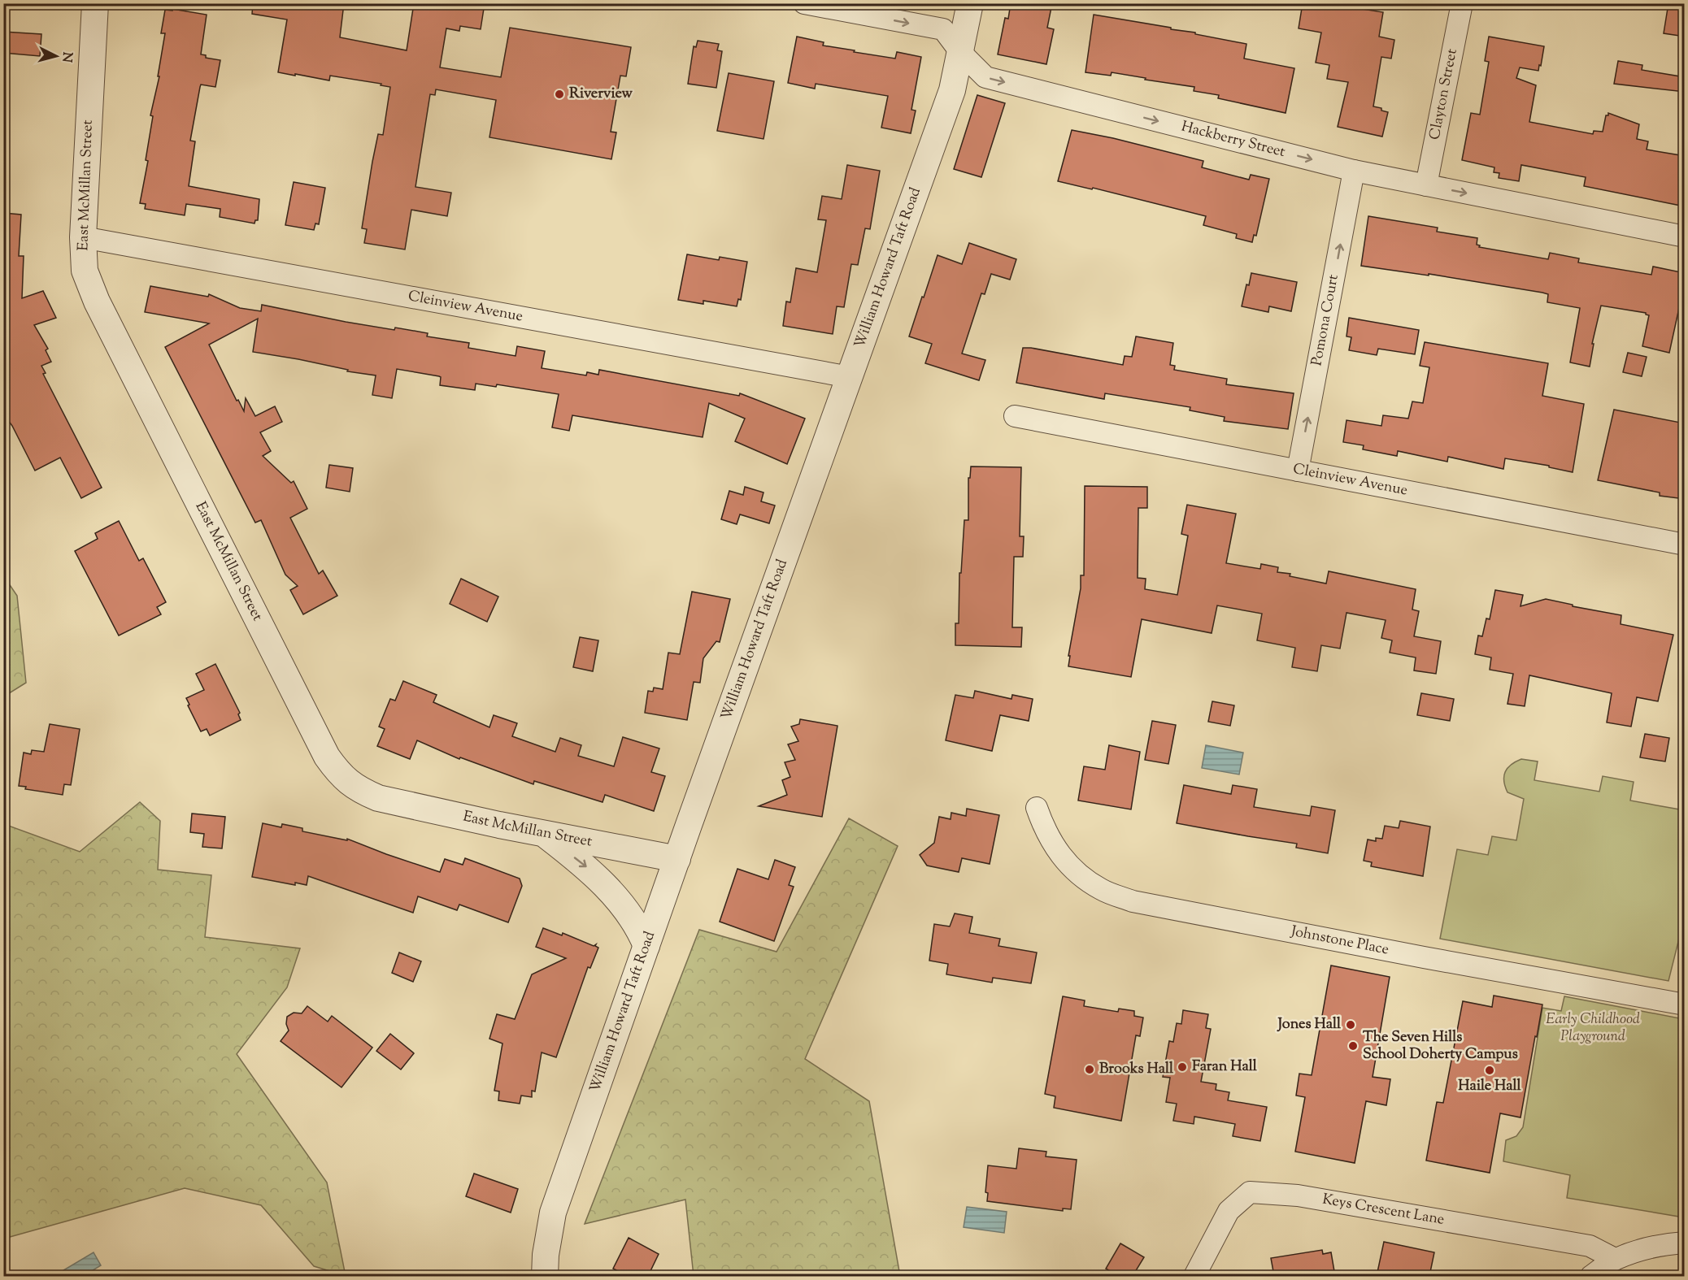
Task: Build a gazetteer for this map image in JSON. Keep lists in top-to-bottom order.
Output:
{
  "streets": {
    "street": [
      "Clayton Street",
      "Hackberry Street",
      "East McMillan Street",
      "William Howard Taft Road",
      "Cleinview Avenue",
      "Pomona Court",
      "Johnstone Place",
      "Keys Crescent Lane"
    ]
  },
  "crossings": [
    ["Clayton Street", "Hackberry Street"],
    ["Hackberry Street", "William Howard Taft Road"],
    ["Hackberry Street", "Pomona Court"],
    ["East McMillan Street", "William Howard Taft Road"],
    ["East McMillan Street", "Cleinview Avenue"],
    ["William Howard Taft Road", "Cleinview Avenue"],
    ["Cleinview Avenue", "Pomona Court"]
  ],
  "one_way": ["Hackberry Street", "Pomona Court"],
  "parks": ["Early Childhood Playground"],
  "places": [
    "Riverview",
    "Jones Hall",
    "The Seven Hills School Doherty Campus",
    "Faran Hall",
    "Brooks Hall",
    "Haile Hall"
  ],
  "north": "right"
}
